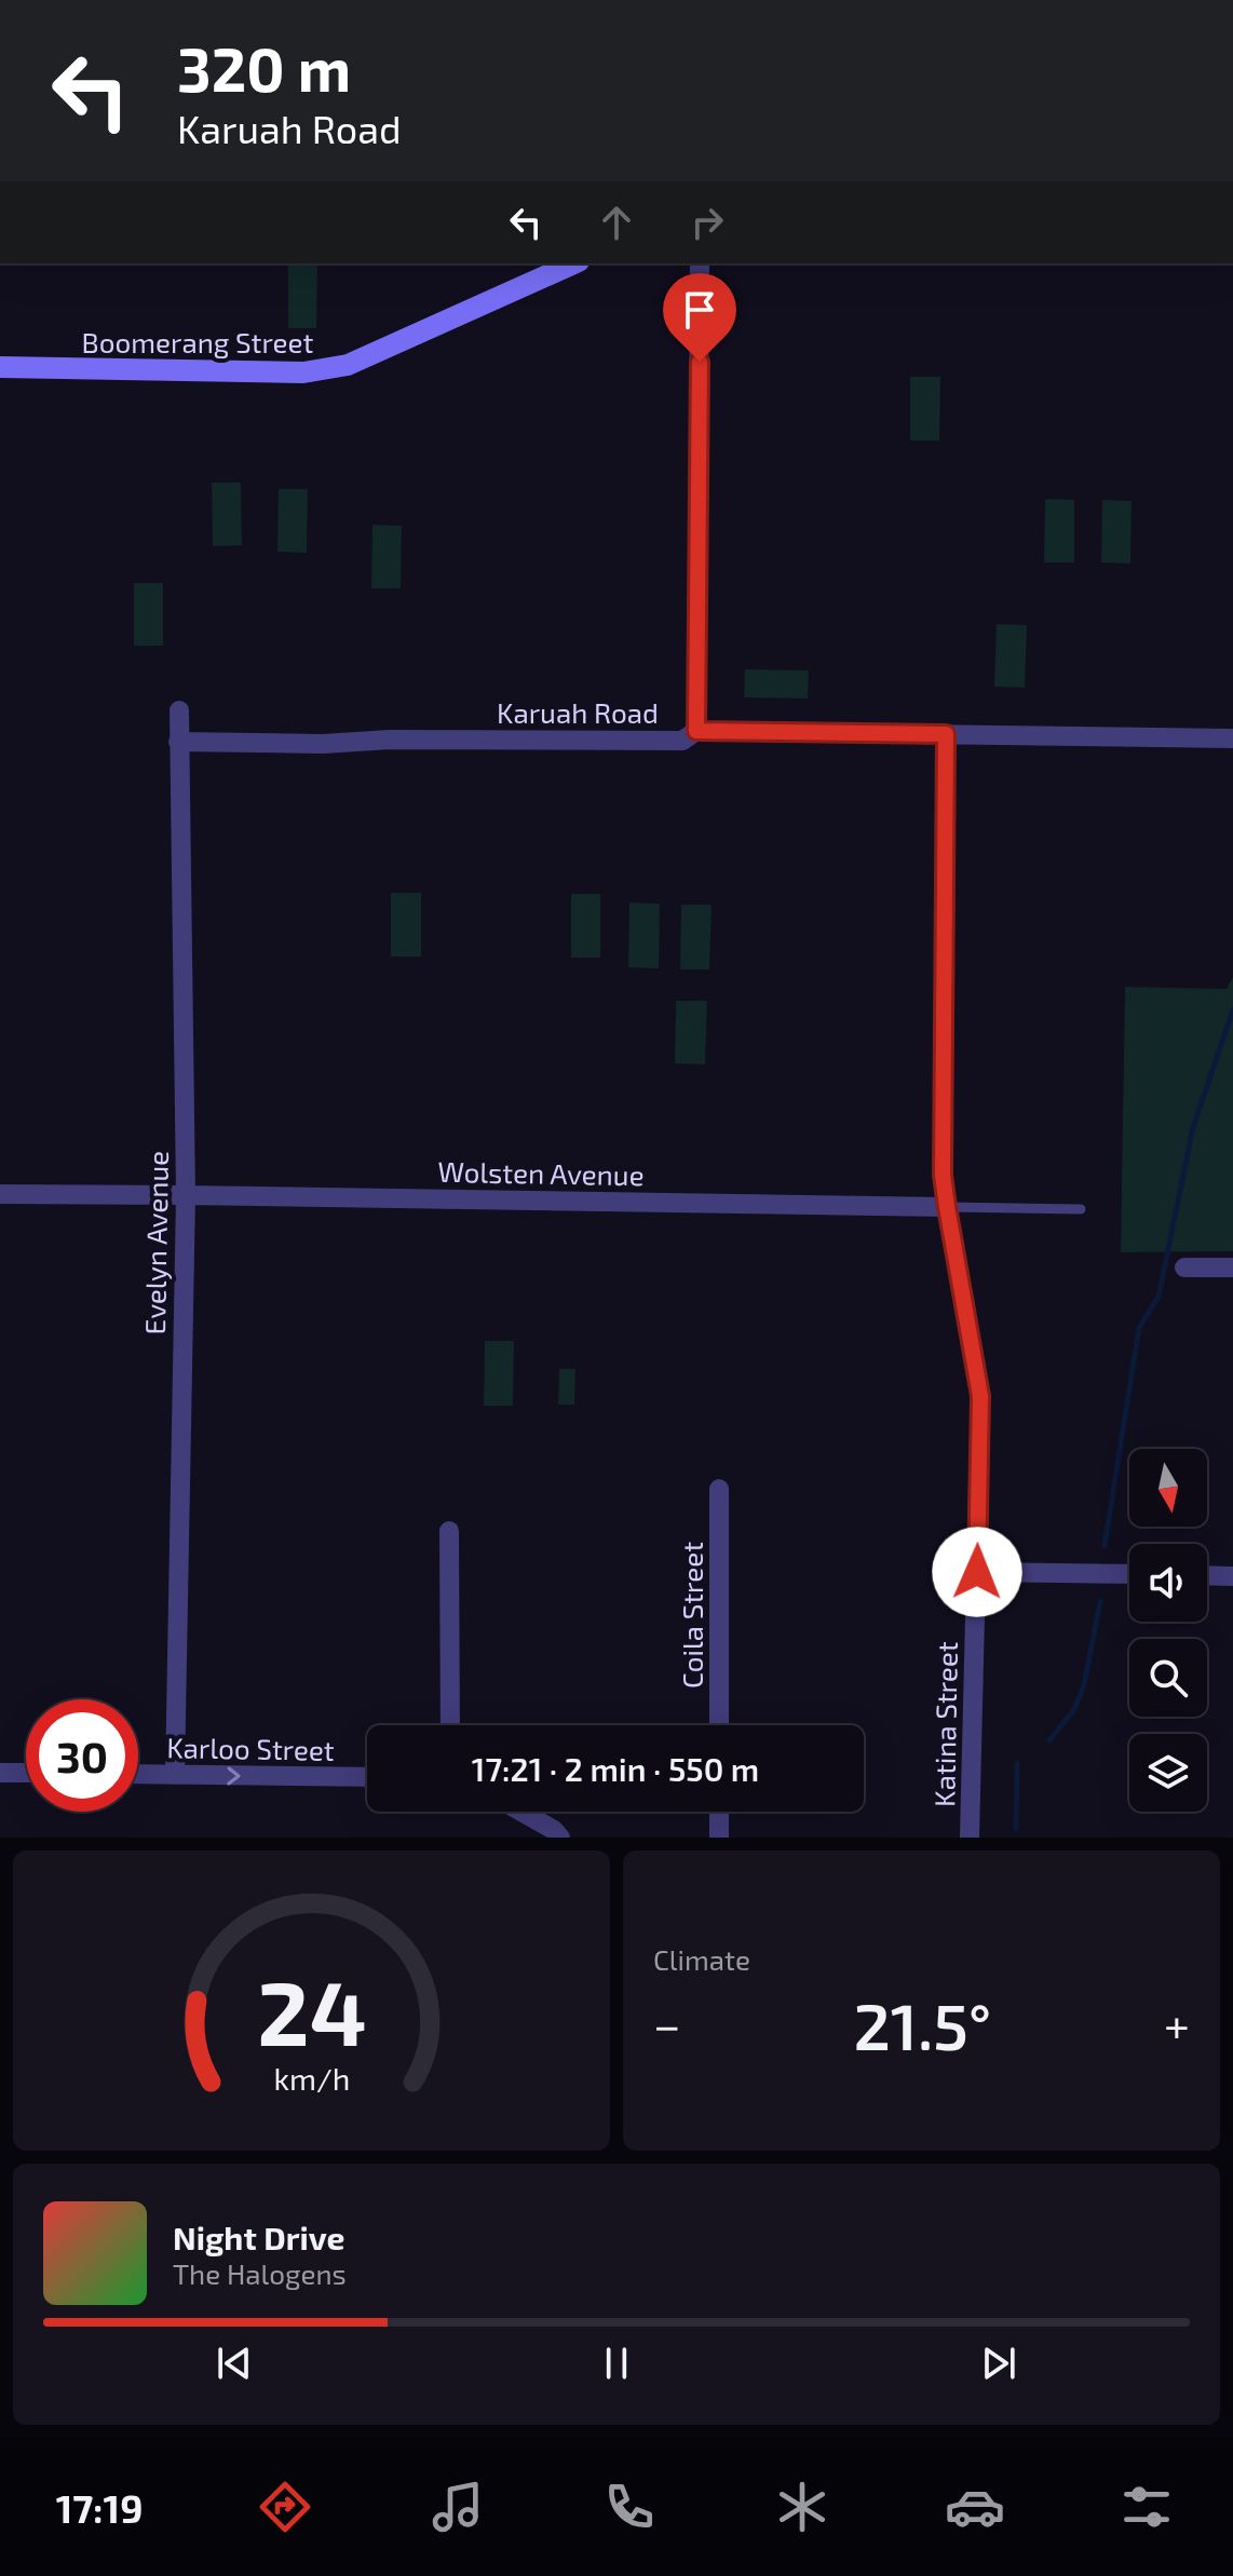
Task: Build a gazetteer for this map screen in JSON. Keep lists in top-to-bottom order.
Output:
{
  "streets": {
    "street": [
      "Boomerang Street",
      "Karuah Road",
      "Wolsten Avenue",
      "Evelyn Avenue",
      "Coila Street",
      "Katina Street",
      "Karloo Street"
    ]
  },
  "crossings": [
    ["Karuah Road", "Evelyn Avenue"],
    ["Karuah Road", "Katina Street"],
    ["Wolsten Avenue", "Evelyn Avenue"],
    ["Wolsten Avenue", "Katina Street"],
    ["Evelyn Avenue", "Karloo Street"]
  ],
  "one_way": ["Karloo Street"],
  "north": "bottom",
  "page": {
    "turn": ["320 m", "Karuah Road"],
    "limit": "30",
    "trip": "17:21 · 2 min · 550 m",
    "tile": "Climate",
    "heat": ["−", "21.5°", "+"],
    "song": ["Night Drive", "The Halogens"],
    "tabs": "17:19",
    "gauge": ["24", "km/h"]
  }
}
